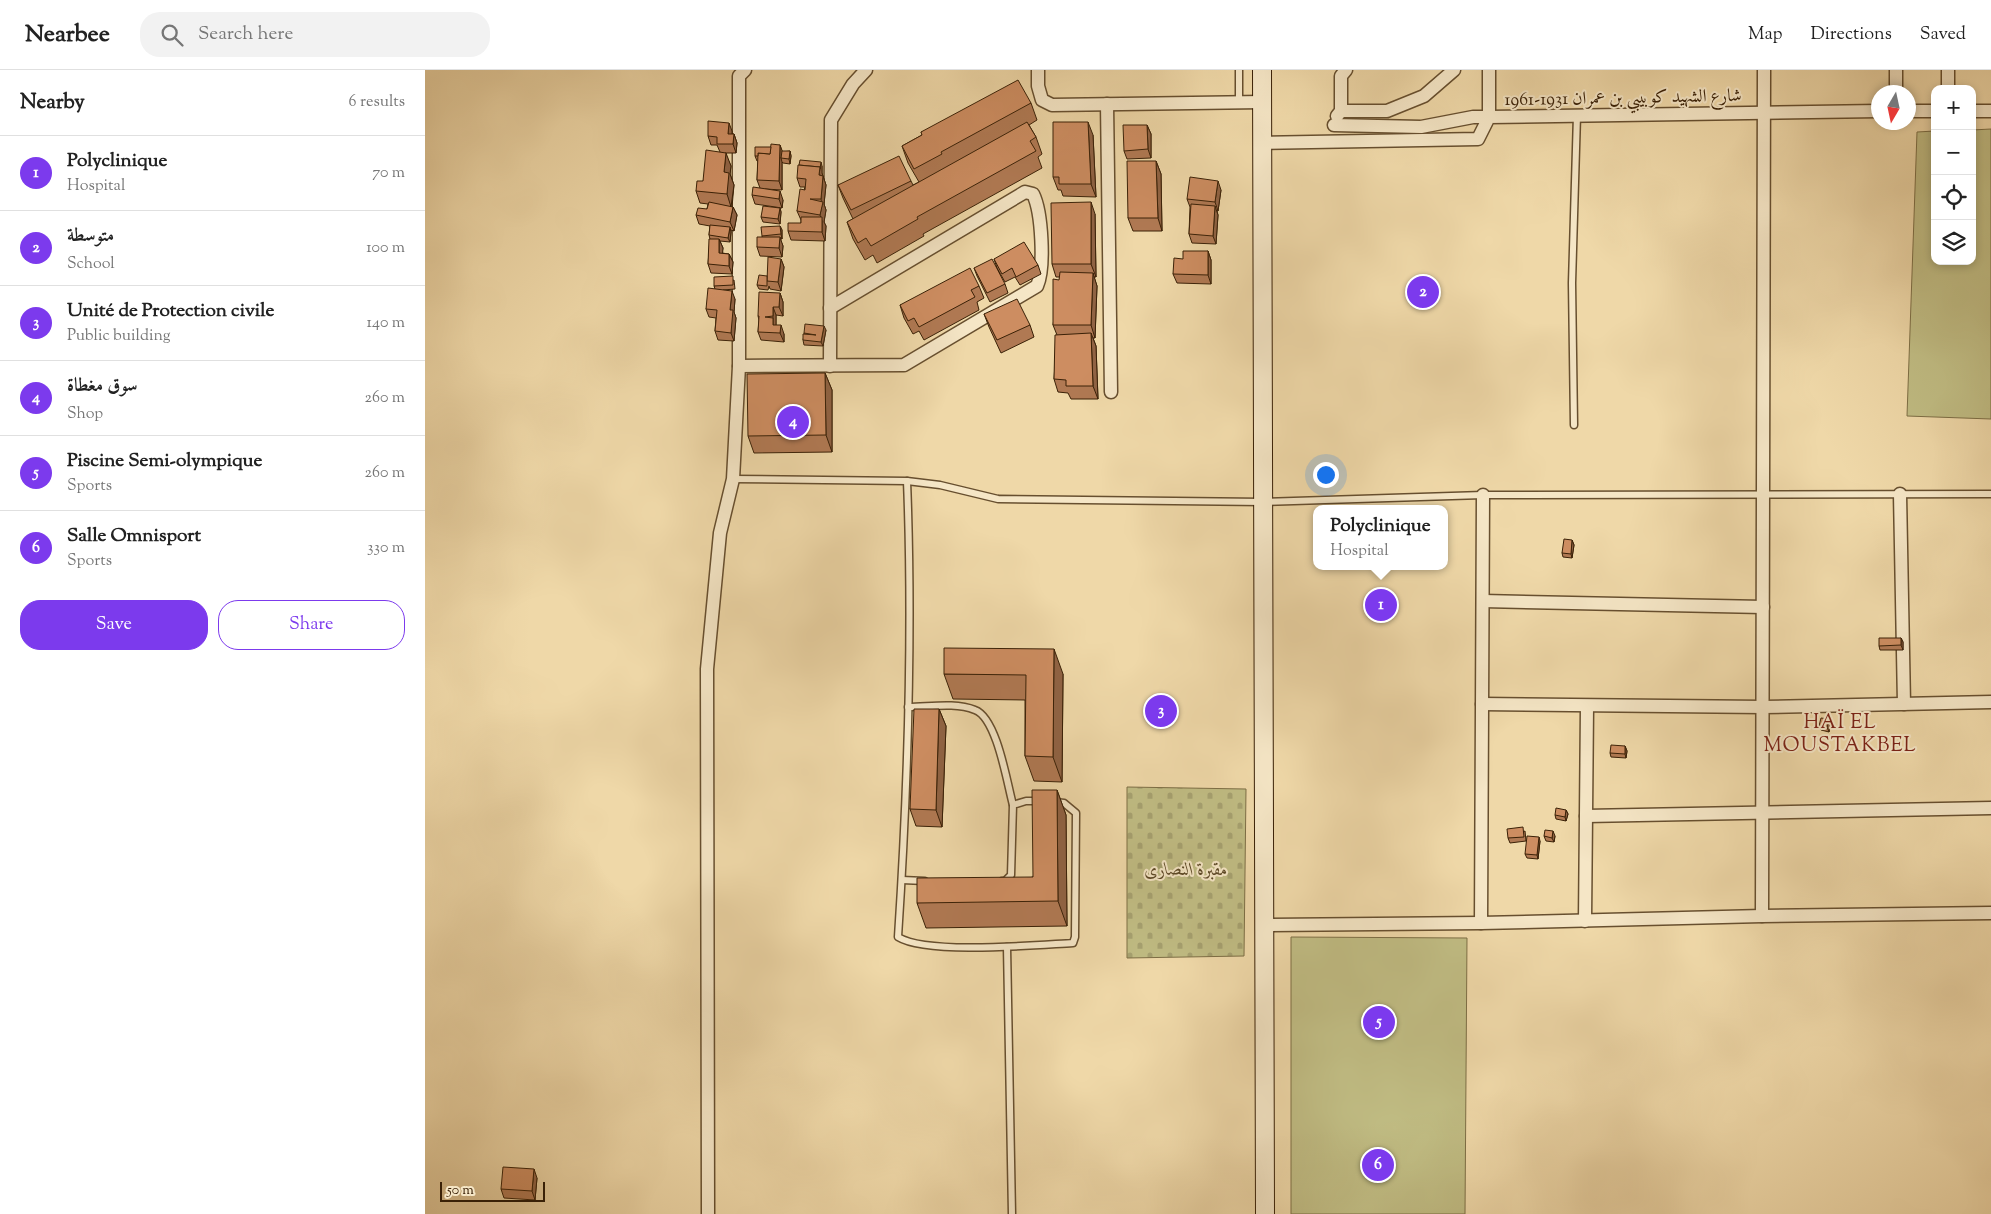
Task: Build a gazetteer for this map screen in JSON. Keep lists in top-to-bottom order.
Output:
{
  "streets": {
    "street": ["شارع الشهيد كوبيبي بن عمران 1931-1961"]
  },
  "districts": ["HAÏ EL MOUSTAKBEL"],
  "parks": ["مقبرة النصارى"],
  "scale_bar": "50 m",
  "north": "bottom",
  "page": {
    "header": "Nearbee",
    "search": "Search here",
    "nav": ["Map", "Directions", "Saved"],
    "heading": ["Nearby", "6 results"],
    "map_buttons": ["+", "−"],
    "list": [
      {
        "mark": "1",
        "name": "Polyclinique",
        "note": "Hospital",
        "value": "70 m"
      },
      {
        "mark": "2",
        "name": "متوسطة",
        "note": "School",
        "value": "100 m"
      },
      {
        "mark": "3",
        "name": "Unité de Protection civile",
        "note": "Public building",
        "value": "140 m"
      },
      {
        "mark": "4",
        "name": "سوق مغطاة",
        "note": "Shop",
        "value": "260 m"
      },
      {
        "mark": "5",
        "name": "Piscine Semi-olympique",
        "note": "Sports",
        "value": "260 m"
      },
      {
        "mark": "6",
        "name": "Salle Omnisport",
        "note": "Sports",
        "value": "330 m"
      }
    ],
    "pins": [
      "2",
      "4",
      "1",
      "3",
      "5",
      "6"
    ],
    "popup": ["Polyclinique", "Hospital"],
    "buttons": ["Save", "Share"],
    "scale": "50 m"
  }
}
